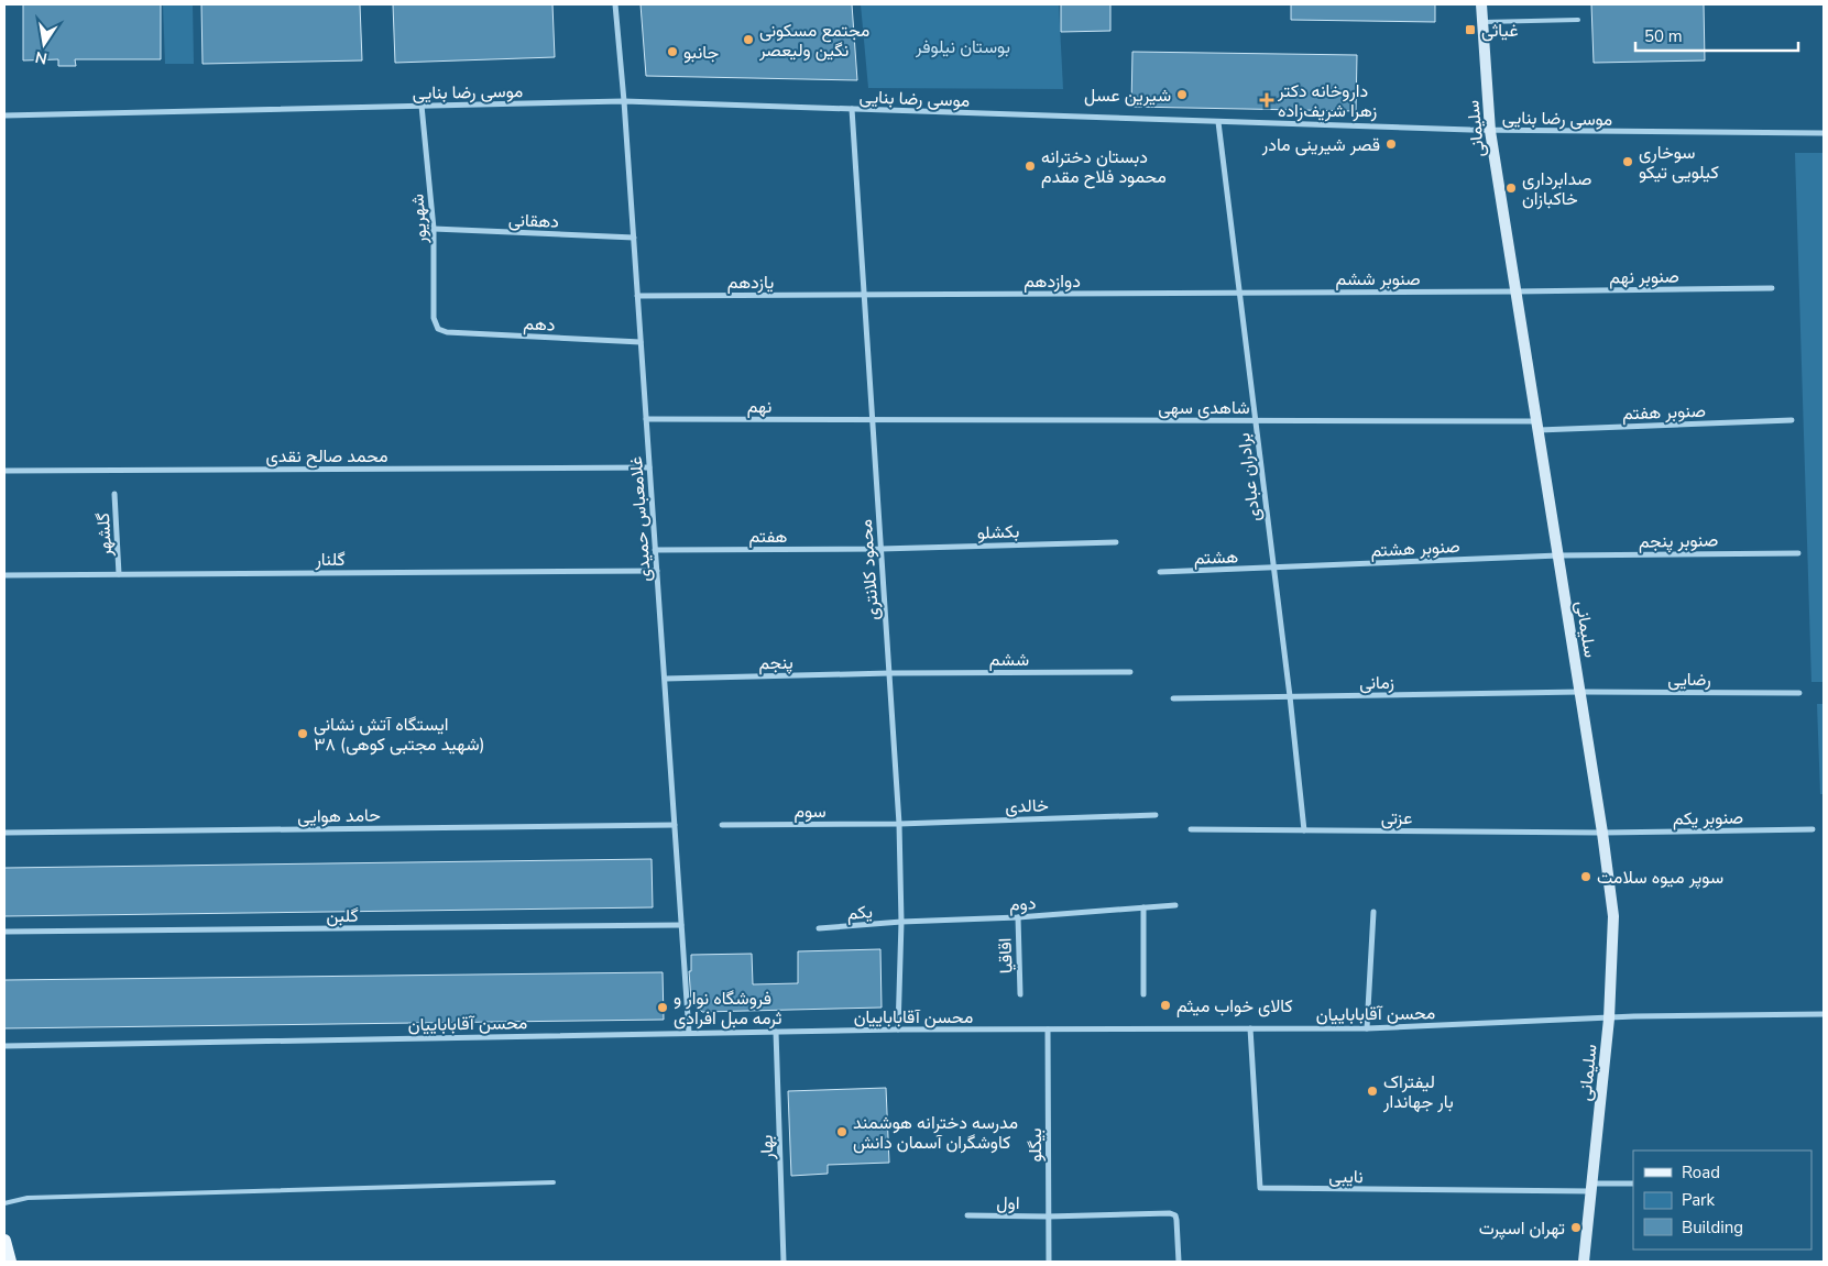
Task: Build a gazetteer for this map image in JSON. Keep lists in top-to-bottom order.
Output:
{
  "streets": {
    "main road": ["سلیمانی"],
    "street": [
      "موسی رضا بنایی",
      "شهریور",
      "دهقانی",
      "صنوبر نهم",
      "صنوبر ششم",
      "دوازدهم",
      "یازدهم",
      "دهم",
      "نهم",
      "شاهدی سهی",
      "صنوبر هفتم",
      "محمد صالح نقدی",
      "برادران عبادی",
      "غلامعباس حمیدی",
      "بکشلو",
      "گلشهر",
      "هفتم",
      "صنوبر پنجم",
      "صنوبر هشتم",
      "هشتم",
      "گلنار",
      "محمود کلانتری",
      "ششم",
      "پنجم",
      "رضایی",
      "زمانی",
      "خالدی",
      "سوم",
      "حامد هوایی",
      "عزتی",
      "صنوبر یکم",
      "دوم",
      "یکم",
      "گلبن",
      "اقاقیا",
      "محسن آقاباباییان",
      "بیگلو",
      "بهار",
      "نایبی",
      "اول"
    ]
  },
  "crossings": [
    ["موسی رضا بنایی", "سلیمانی"],
    ["موسی رضا بنایی", "شهریور"],
    ["موسی رضا بنایی", "برادران عبادی"],
    ["موسی رضا بنایی", "غلامعباس حمیدی"],
    ["موسی رضا بنایی", "محمود کلانتری"],
    ["سلیمانی", "صنوبر نهم"],
    ["سلیمانی", "صنوبر ششم"],
    ["سلیمانی", "شاهدی سهی"],
    ["سلیمانی", "صنوبر هفتم"],
    ["سلیمانی", "صنوبر پنجم"],
    ["سلیمانی", "صنوبر هشتم"],
    ["سلیمانی", "رضایی"],
    ["سلیمانی", "زمانی"],
    ["سلیمانی", "عزتی"],
    ["سلیمانی", "صنوبر یکم"],
    ["سلیمانی", "محسن آقاباباییان"],
    ["سلیمانی", "نایبی"],
    ["شهریور", "دهقانی"],
    ["شهریور", "دهم"],
    ["دهقانی", "غلامعباس حمیدی"],
    ["صنوبر نهم", "صنوبر ششم"],
    ["صنوبر ششم", "دوازدهم"],
    ["صنوبر ششم", "برادران عبادی"],
    ["دوازدهم", "یازدهم"],
    ["دوازدهم", "برادران عبادی"],
    ["دوازدهم", "محمود کلانتری"],
    ["یازدهم", "غلامعباس حمیدی"],
    ["یازدهم", "محمود کلانتری"],
    ["دهم", "غلامعباس حمیدی"],
    ["نهم", "شاهدی سهی"],
    ["نهم", "غلامعباس حمیدی"],
    ["نهم", "محمود کلانتری"],
    ["شاهدی سهی", "صنوبر هفتم"],
    ["شاهدی سهی", "برادران عبادی"],
    ["شاهدی سهی", "محمود کلانتری"],
    ["محمد صالح نقدی", "غلامعباس حمیدی"],
    ["برادران عبادی", "صنوبر هشتم"],
    ["برادران عبادی", "هشتم"],
    ["برادران عبادی", "زمانی"],
    ["برادران عبادی", "عزتی"],
    ["غلامعباس حمیدی", "هفتم"],
    ["غلامعباس حمیدی", "گلنار"],
    ["غلامعباس حمیدی", "پنجم"],
    ["غلامعباس حمیدی", "حامد هوایی"],
    ["غلامعباس حمیدی", "گلبن"],
    ["غلامعباس حمیدی", "محسن آقاباباییان"],
    ["بکشلو", "هفتم"],
    ["بکشلو", "محمود کلانتری"],
    ["گلشهر", "گلنار"],
    ["هفتم", "محمود کلانتری"],
    ["صنوبر پنجم", "صنوبر هشتم"],
    ["صنوبر هشتم", "هشتم"],
    ["محمود کلانتری", "ششم"],
    ["محمود کلانتری", "پنجم"],
    ["محمود کلانتری", "خالدی"],
    ["محمود کلانتری", "سوم"],
    ["محمود کلانتری", "دوم"],
    ["محمود کلانتری", "یکم"],
    ["محمود کلانتری", "محسن آقاباباییان"],
    ["ششم", "پنجم"],
    ["رضایی", "زمانی"],
    ["خالدی", "سوم"],
    ["عزتی", "صنوبر یکم"],
    ["دوم", "یکم"],
    ["دوم", "اقاقیا"],
    ["محسن آقاباباییان", "بیگلو"],
    ["محسن آقاباباییان", "بهار"],
    ["محسن آقاباباییان", "نایبی"],
    ["بیگلو", "اول"]
  ],
  "parks": ["بوستان نیلوفر"],
  "places": {
    "transit": ["غیاثی"],
    "other": [
      "مجتمع مسکونی نگین ولیعصر",
      "جانبو",
      "شیرین عسل",
      "قصر شیرینی مادر",
      "سوخاری کیلویی تیکو",
      "دبستان دخترانه محمود فلاح مقدم",
      "صدابرداری خاکبازان",
      "ایستگاه آتش نشانی ۳۸ (شهید مجتبی کوهی)",
      "سوپر میوه سلامت",
      "کالای خواب میثم",
      "فروشگاه نوار و ثرمه مبل افرادی",
      "لیفتراک بار جهاندار",
      "مدرسه دخترانه هوشمند کاوشگران آسمان دانش",
      "تهران اسپرت"
    ],
    "health": ["داروخانه دکتر زهرا شریف‌زاده"]
  },
  "legend": ["Road", "Park", "Building"],
  "scale_bar": "50 m",
  "north": "bottom"
}
